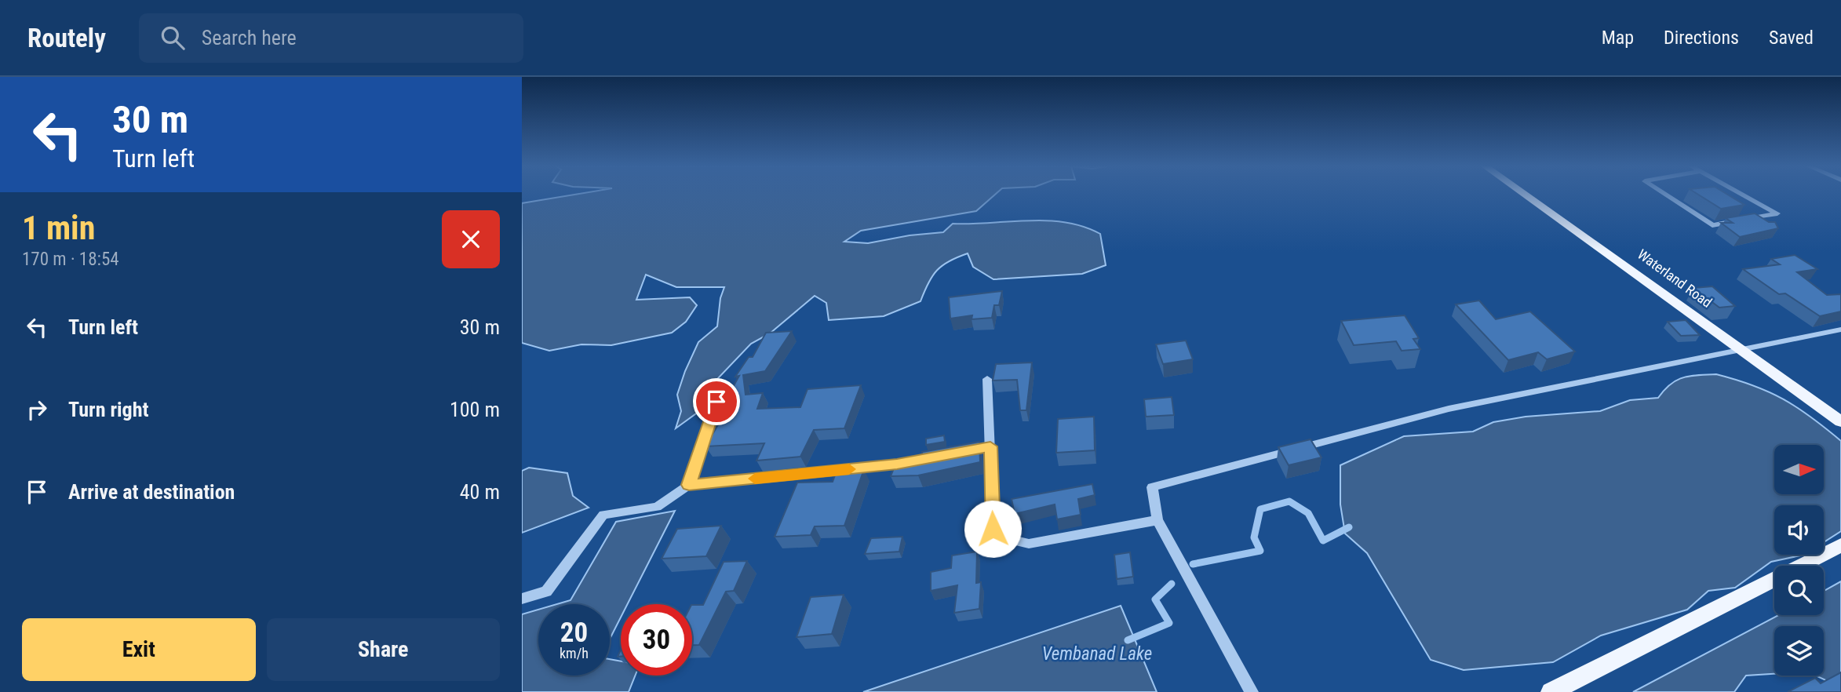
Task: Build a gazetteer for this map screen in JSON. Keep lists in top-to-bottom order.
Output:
{
  "streets": {
    "main road": ["Waterland Road"]
  },
  "water": ["Vembanad Lake"],
  "north": "right",
  "page": {
    "header": "Routely",
    "search": "Search here",
    "nav": ["Map", "Directions", "Saved"],
    "turn": ["30 m", "Turn left"],
    "heading": ["1 min", "170 m · 18:54"],
    "list": [
      {
        "name": "Turn left",
        "value": "30 m"
      },
      {
        "name": "Turn right",
        "value": "100 m"
      },
      {
        "name": "Arrive at destination",
        "value": "40 m"
      }
    ],
    "speed": "20 km/h",
    "limit": "30",
    "buttons": ["Exit", "Share"]
  }
}
